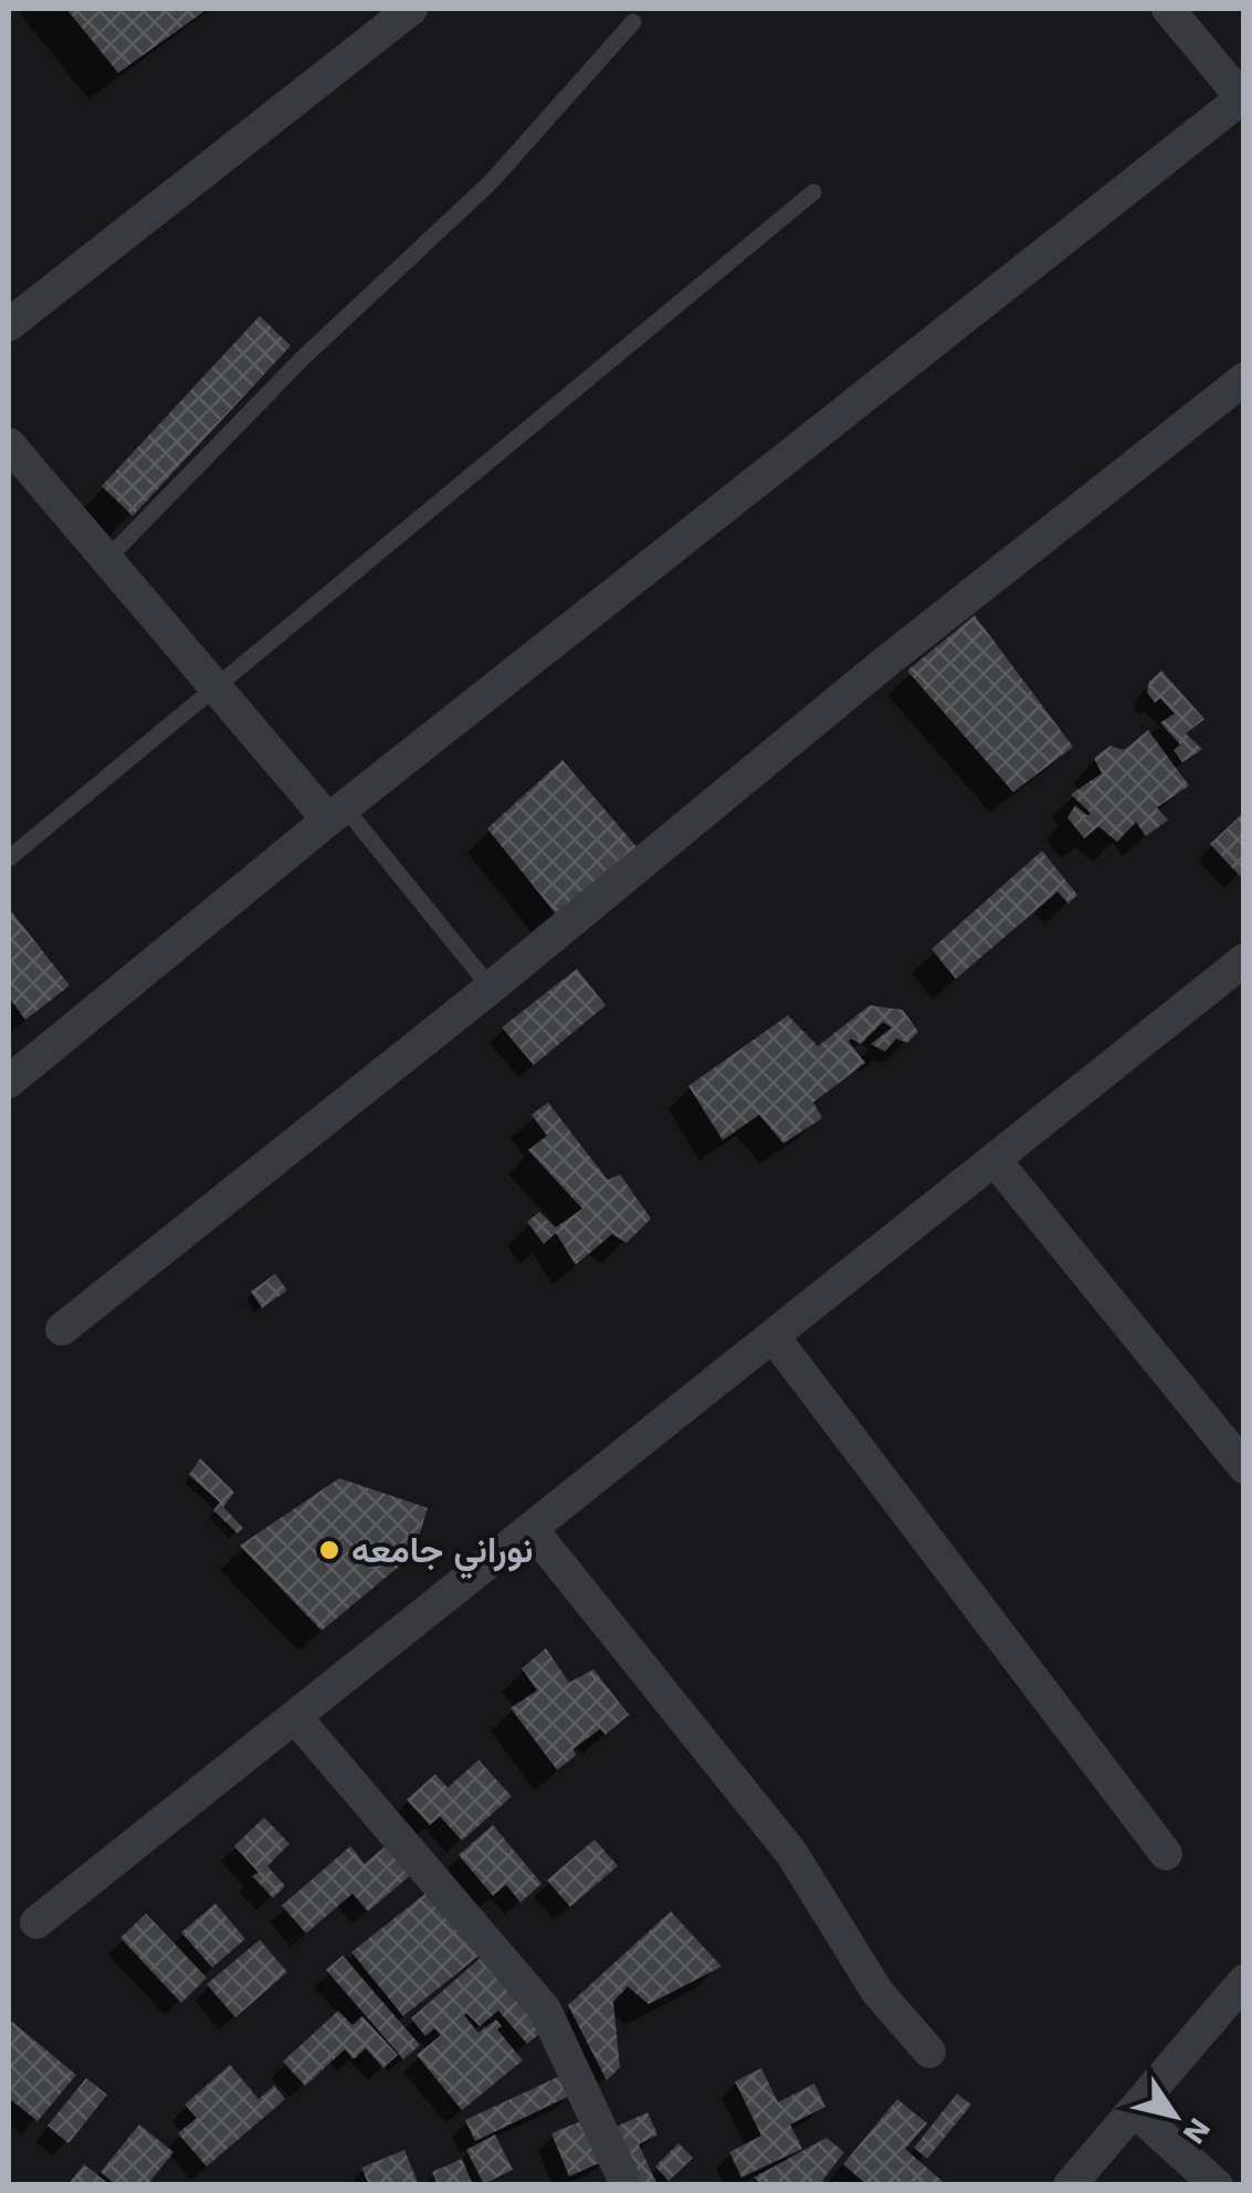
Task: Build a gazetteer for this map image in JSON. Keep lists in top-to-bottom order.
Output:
{
  "places": ["نوراني جامعه"],
  "north": "bottom right"
}
